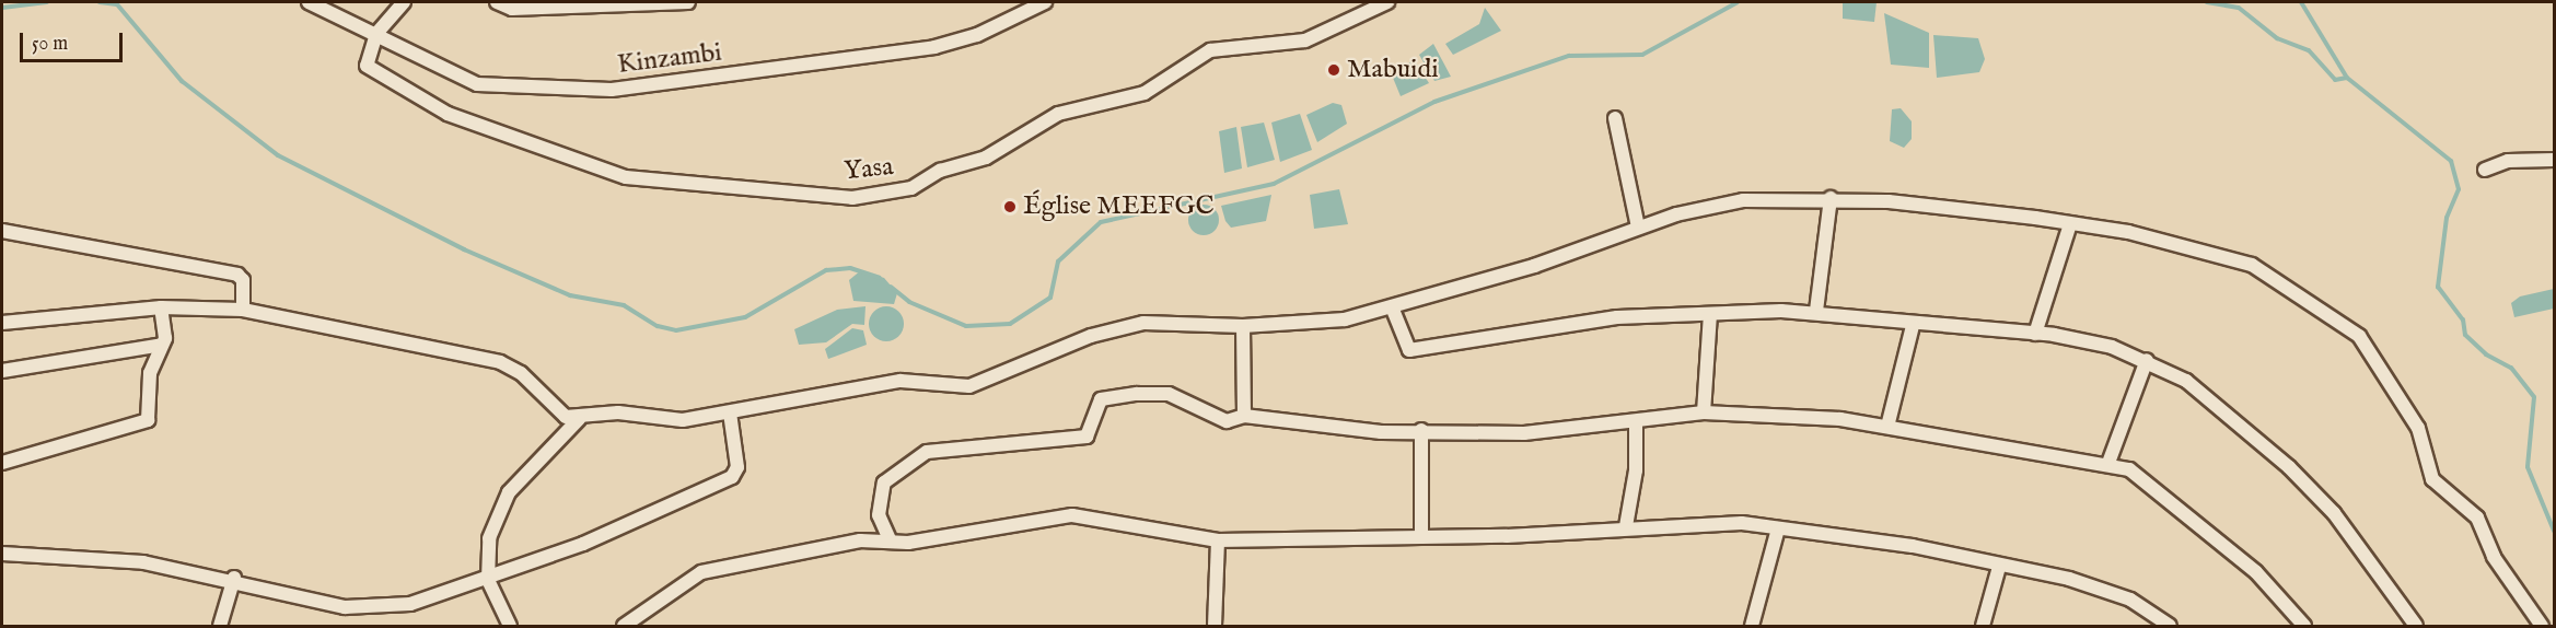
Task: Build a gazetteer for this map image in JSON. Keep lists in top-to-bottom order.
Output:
{
  "streets": {
    "street": ["Kinzambi", "Yasa"]
  },
  "crossings": [
    ["Kinzambi", "Yasa"]
  ],
  "places": ["Mabuidi", "Église MEEFGC"],
  "scale_bar": "50 m"
}
